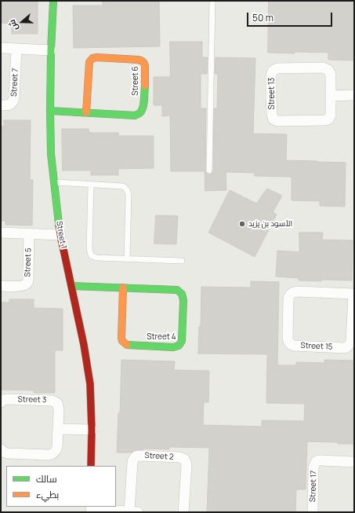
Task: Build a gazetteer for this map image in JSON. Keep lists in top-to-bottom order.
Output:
{
  "streets": {
    "street": [
      "Street 6",
      "Street 7",
      "Street 13",
      "Street 1",
      "Street 5",
      "Street 4",
      "Street 15",
      "Street 3",
      "Street 2",
      "Street 17"
    ]
  },
  "crossings": [
    ["Street 6", "Street 1"],
    ["Street 1", "Street 4"]
  ],
  "places": ["الأسود بن يزيد"],
  "legend": ["سالك", "بطيء"],
  "scale_bar": "50 m",
  "north": "left"
}
